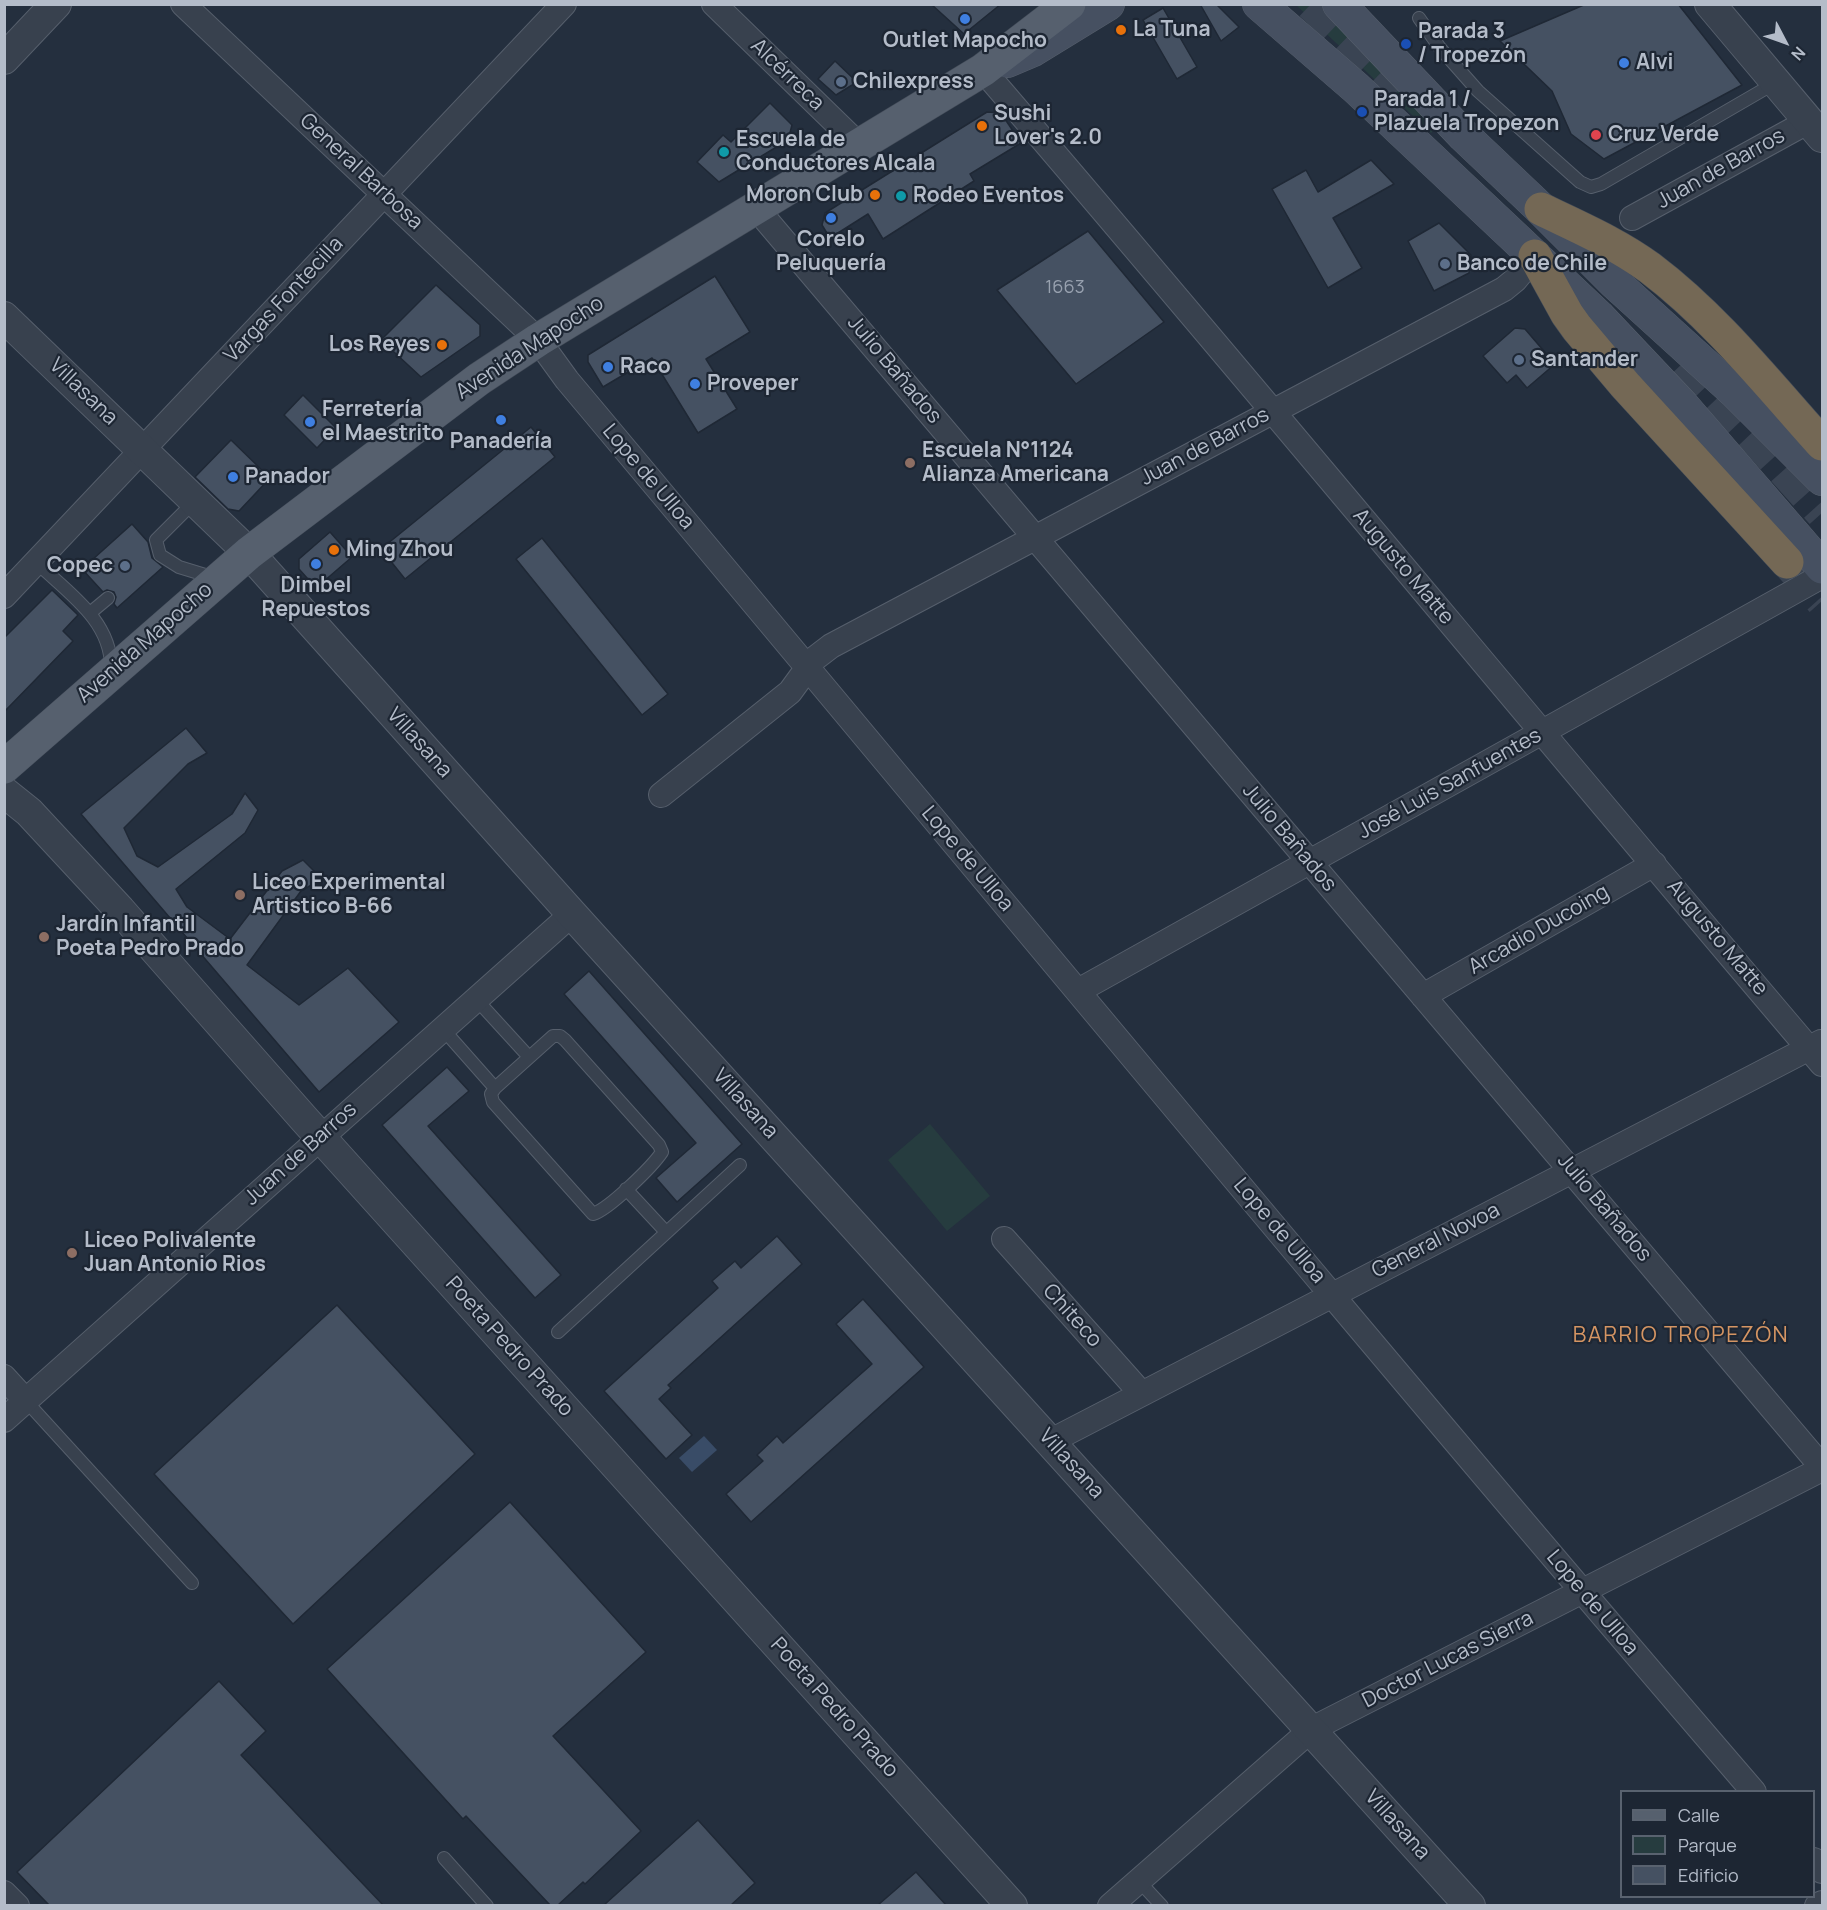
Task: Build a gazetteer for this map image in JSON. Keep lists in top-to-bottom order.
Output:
{
  "streets": {
    "main road": ["Avenida Mapocho"],
    "street": [
      "Alcérreca",
      "Juan de Barros",
      "General Barbosa",
      "Vargas Fontecilla",
      "Julio Bañados",
      "Villasana",
      "Lope de Ulloa",
      "Augusto Matte",
      "José Luis Sanfuentes",
      "Arcadio Ducoing",
      "General Novoa",
      "Chiteco",
      "Poeta Pedro Prado",
      "Doctor Lucas Sierra"
    ]
  },
  "crossings": [
    ["Alcérreca", "Avenida Mapocho"],
    ["Juan de Barros", "Julio Bañados"],
    ["Juan de Barros", "Villasana"],
    ["Juan de Barros", "Lope de Ulloa"],
    ["Juan de Barros", "Augusto Matte"],
    ["Juan de Barros", "Poeta Pedro Prado"],
    ["General Barbosa", "Vargas Fontecilla"],
    ["General Barbosa", "Avenida Mapocho"],
    ["General Barbosa", "Lope de Ulloa"],
    ["Vargas Fontecilla", "Villasana"],
    ["Avenida Mapocho", "Julio Bañados"],
    ["Avenida Mapocho", "Villasana"],
    ["Avenida Mapocho", "Lope de Ulloa"],
    ["Avenida Mapocho", "Augusto Matte"],
    ["Julio Bañados", "José Luis Sanfuentes"],
    ["Julio Bañados", "Arcadio Ducoing"],
    ["Julio Bañados", "General Novoa"],
    ["Julio Bañados", "Doctor Lucas Sierra"],
    ["Villasana", "General Novoa"],
    ["Villasana", "Doctor Lucas Sierra"],
    ["Lope de Ulloa", "José Luis Sanfuentes"],
    ["Lope de Ulloa", "General Novoa"],
    ["Lope de Ulloa", "Doctor Lucas Sierra"],
    ["Augusto Matte", "José Luis Sanfuentes"],
    ["Augusto Matte", "Arcadio Ducoing"],
    ["Augusto Matte", "General Novoa"],
    ["General Novoa", "Chiteco"]
  ],
  "districts": ["BARRIO TROPEZÓN"],
  "places": [
    "Outlet Mapocho",
    "La Tuna",
    "Parada 3 / Tropezón",
    "Alvi",
    "Chilexpress",
    "Parada 1 / Plazuela Tropezon",
    "Sushi Lover's 2.0",
    "Cruz Verde",
    "Escuela de Conductores Alcala",
    "Moron Club",
    "Rodeo Eventos",
    "Corelo Peluquería",
    "Banco de Chile",
    "Los Reyes",
    "Santander",
    "Raco",
    "Proveper",
    "Panadería",
    "Ferretería el Maestrito",
    "Escuela N°1124 Alianza Americana",
    "Panador",
    "Ming Zhou",
    "Dimbel Repuestos",
    "Copec",
    "Liceo Experimental Artistico B-66",
    "Jardín Infantil Poeta Pedro Prado",
    "Liceo Polivalente Juan Antonio Rios"
  ],
  "house_numbers": ["1663"],
  "legend": ["Calle", "Parque", "Edificio"],
  "north": "bottom right"
}
